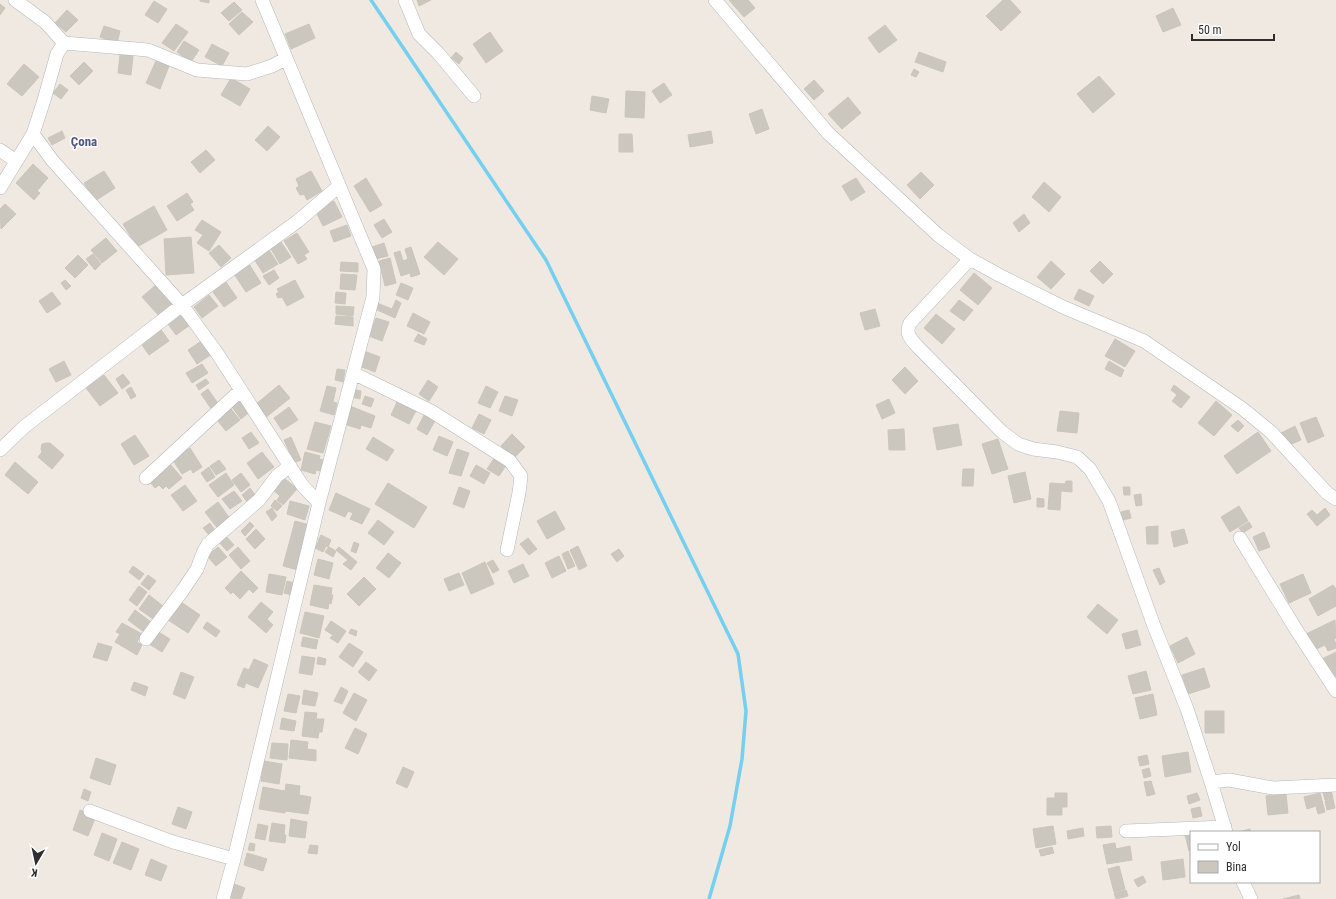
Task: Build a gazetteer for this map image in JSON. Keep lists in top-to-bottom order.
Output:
{
  "districts": ["Çona"],
  "legend": ["Yol", "Bina"],
  "scale_bar": "50 m",
  "north": "bottom"
}
